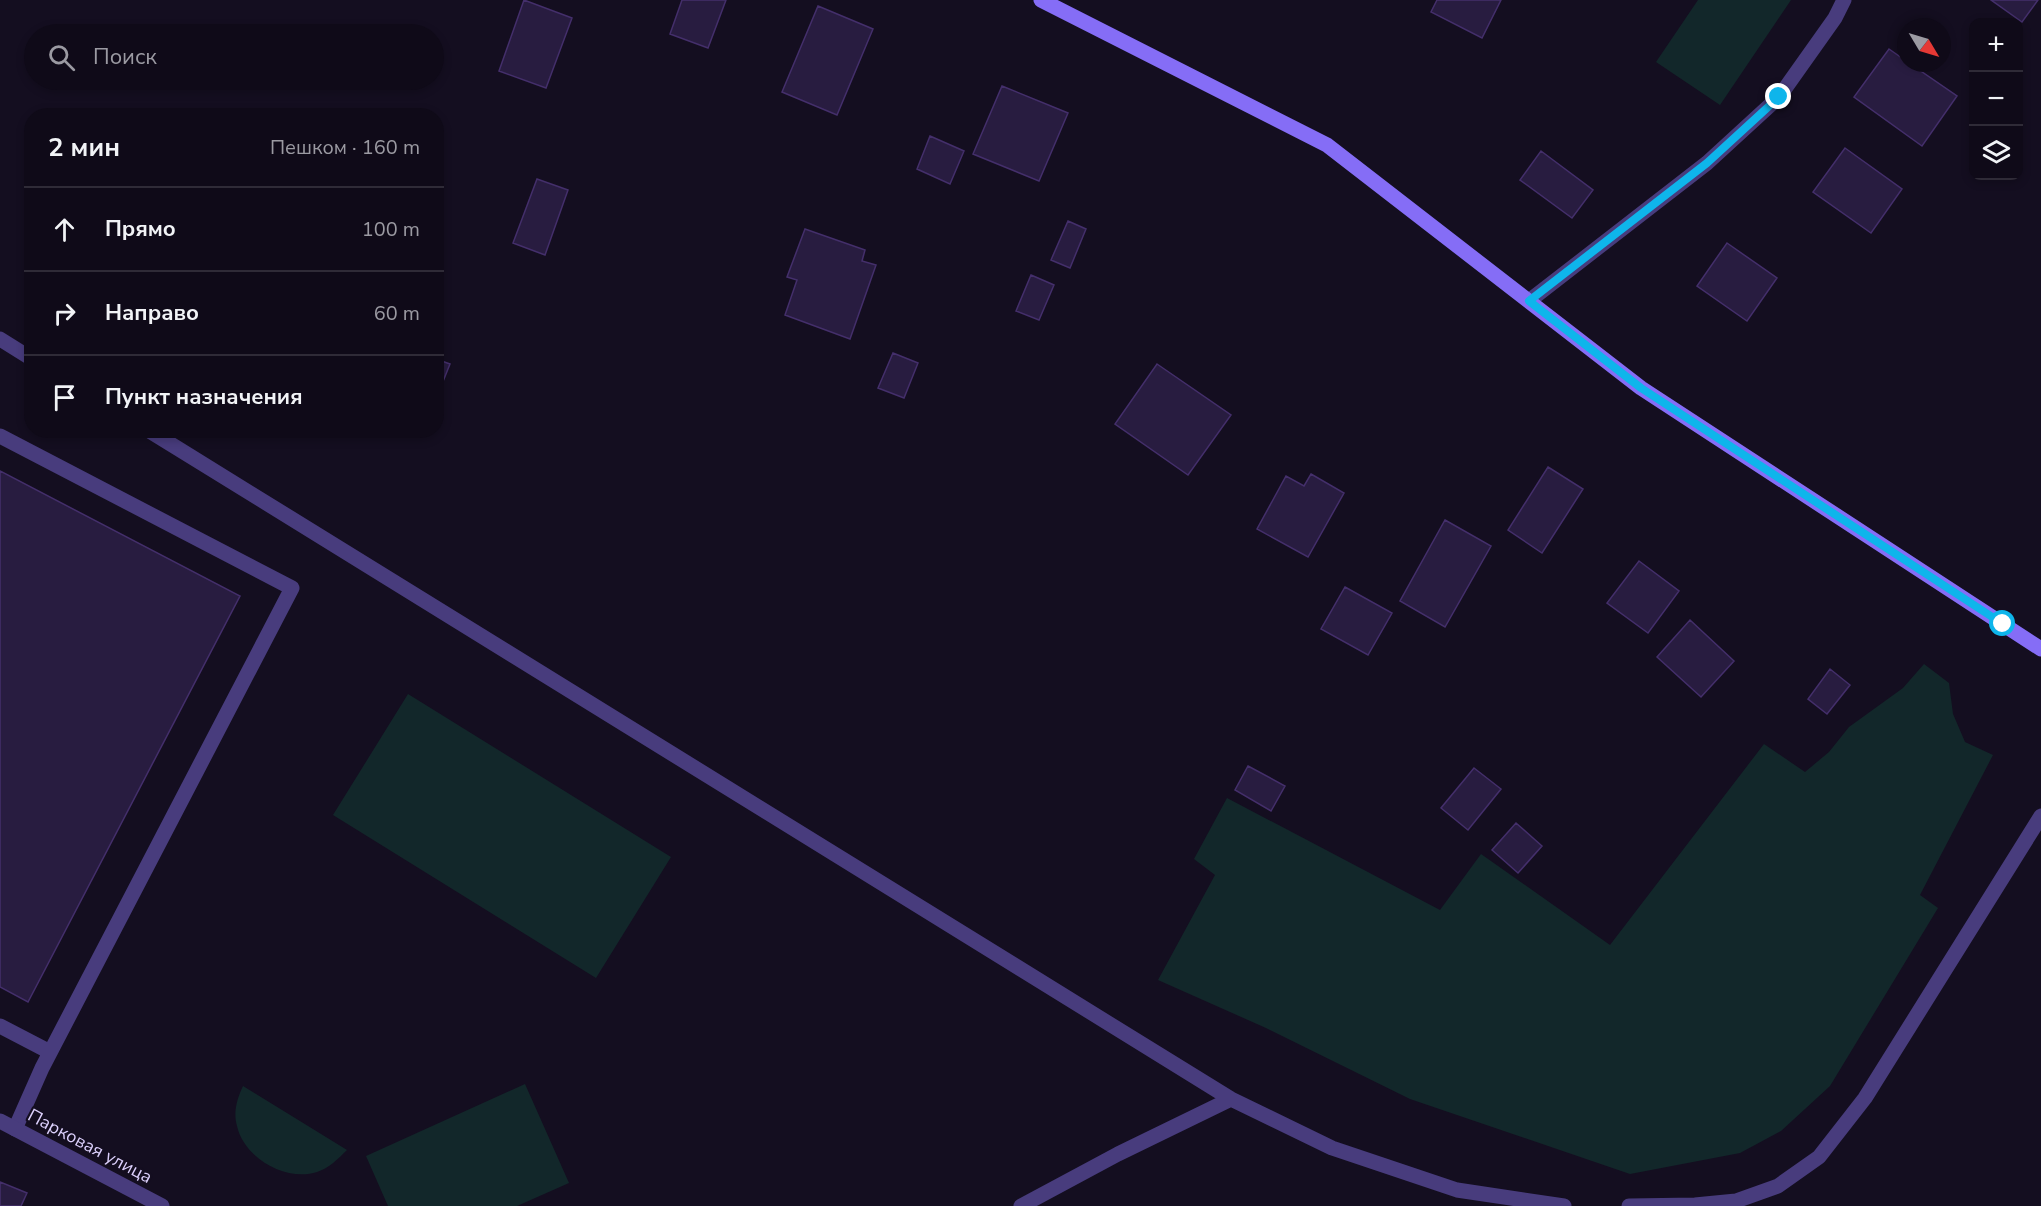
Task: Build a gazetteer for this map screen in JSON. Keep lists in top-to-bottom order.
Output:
{
  "streets": {
    "street": ["Парковая улица"]
  },
  "north": "bottom right",
  "page": {
    "map_buttons": ["+", "−"],
    "search": "Поиск",
    "heading": ["2 мин", "Пешком · 160 m"],
    "list": [
      ["Прямо", "100 m"],
      ["Направо", "60 m"],
      "Пункт назначения"
    ]
  }
}
